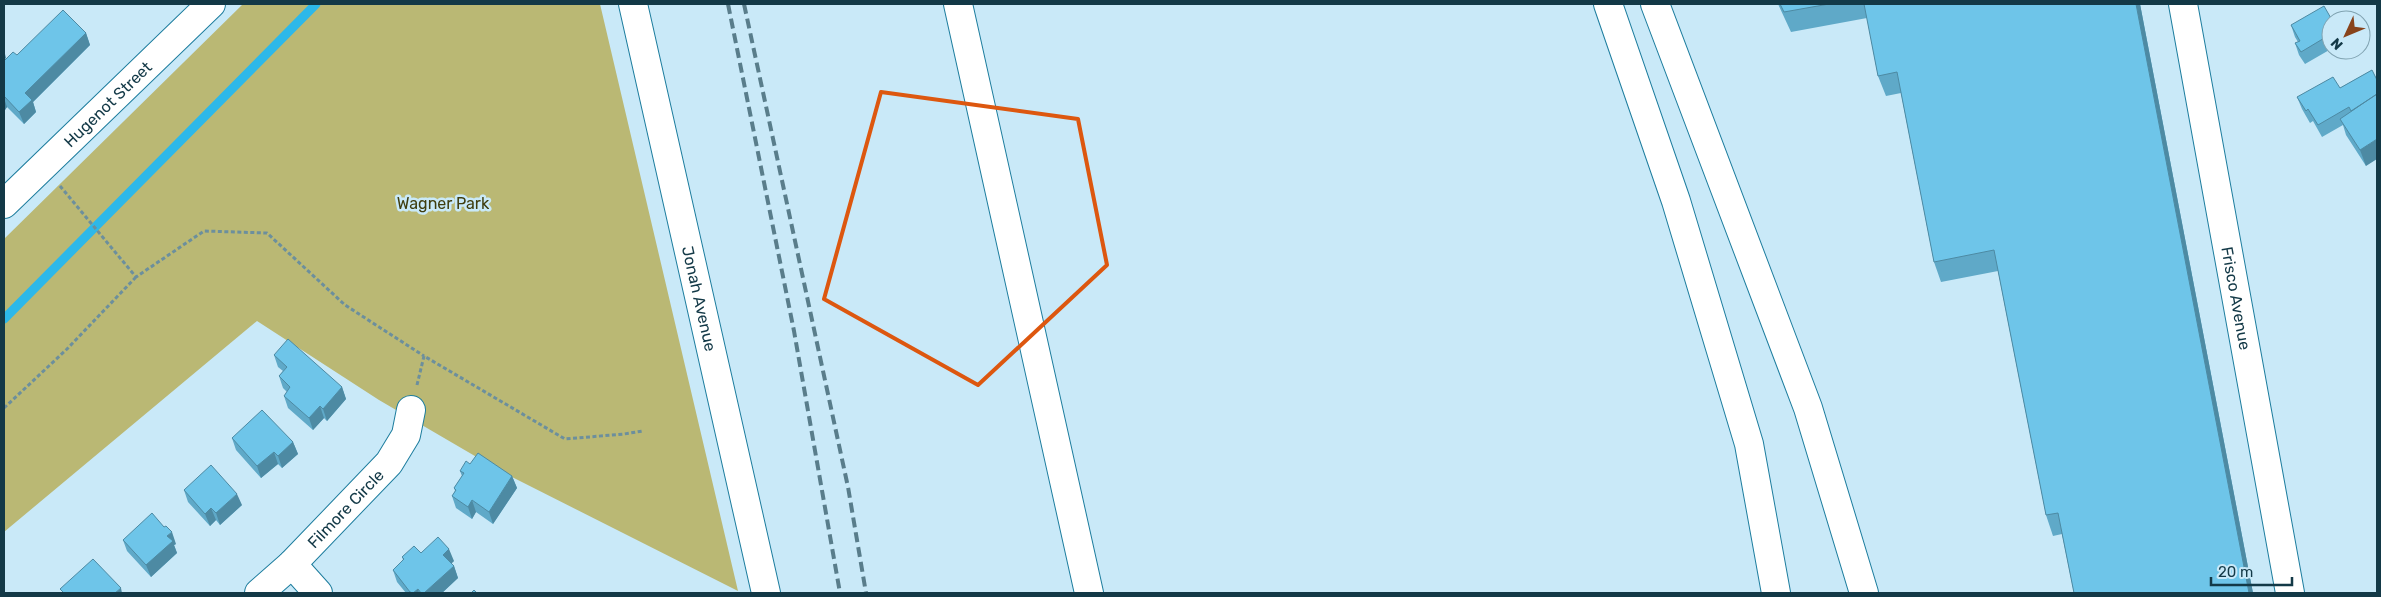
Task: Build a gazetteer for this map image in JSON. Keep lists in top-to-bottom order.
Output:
{
  "streets": {
    "street": [
      "Hugenot Street",
      "Jonah Avenue",
      "Frisco Avenue",
      "Filmore Circle"
    ]
  },
  "parks": ["Wagner Park"],
  "scale_bar": "20 m",
  "north": "bottom left"
}
